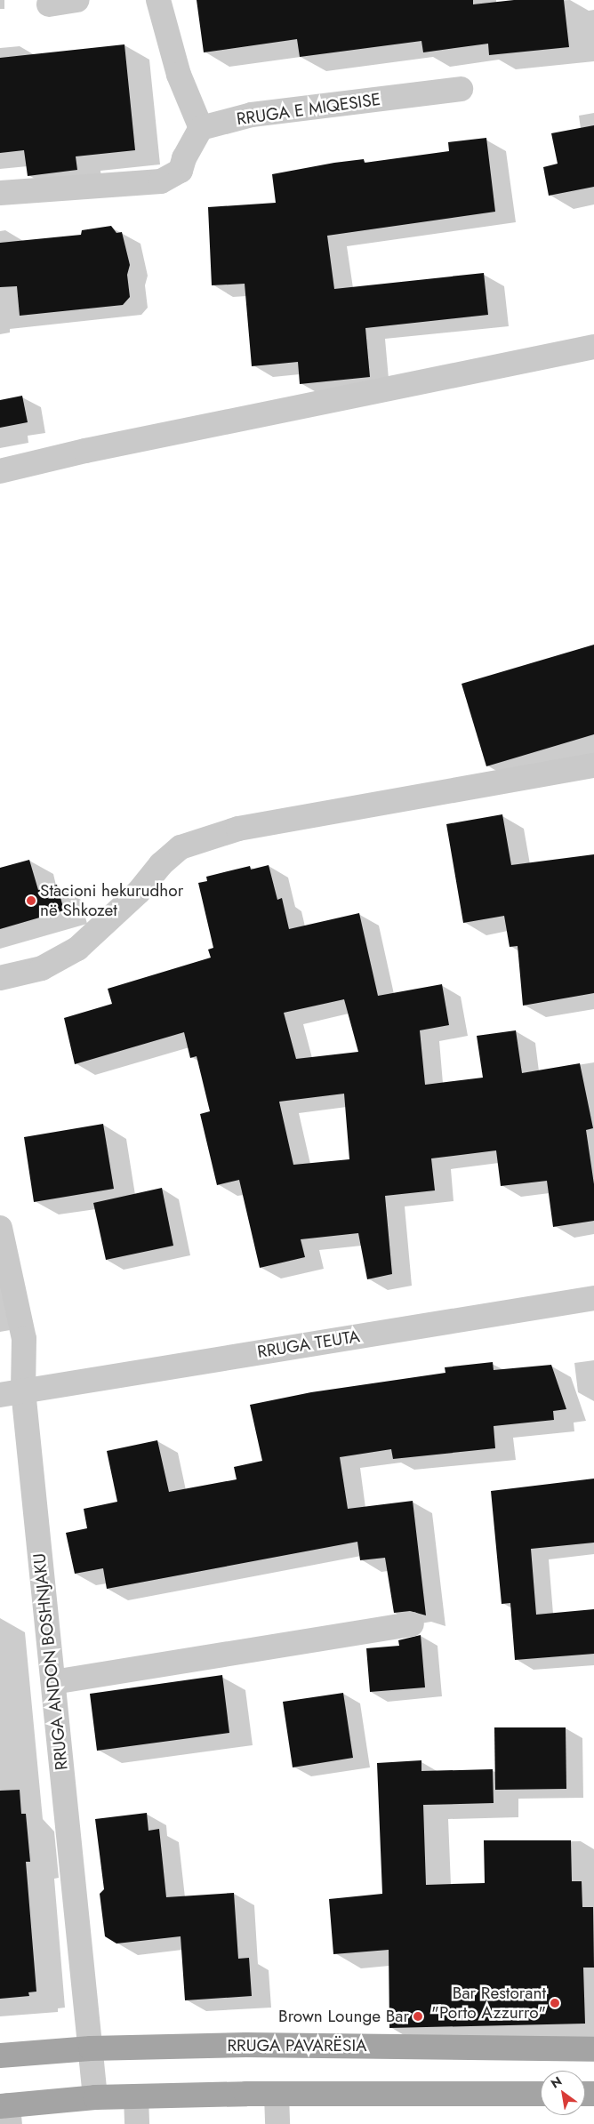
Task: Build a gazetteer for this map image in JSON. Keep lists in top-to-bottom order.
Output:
{
  "streets": {
    "main road": ["RRUGA PAVARËSIA"],
    "street": ["RRUGA E MIQESISE", "RRUGA TEUTA", "RRUGA ANDON BOSHNJAKU"]
  },
  "crossings": [
    ["RRUGA TEUTA", "RRUGA ANDON BOSHNJAKU"],
    ["RRUGA ANDON BOSHNJAKU", "RRUGA PAVARËSIA"]
  ],
  "places": ["Stacioni hekurudhor në Shkozet", "Bar Restorant \"Porto Azzurro\"", "Brown Lounge Bar"],
  "north": "top left"
}
